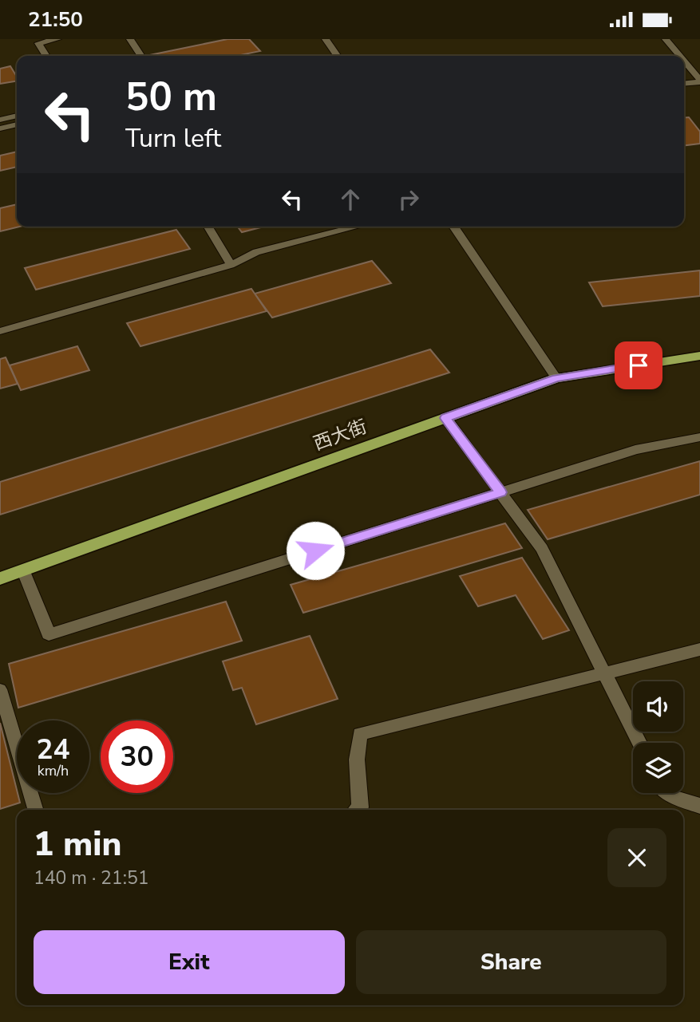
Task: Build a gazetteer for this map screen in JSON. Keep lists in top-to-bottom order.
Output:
{
  "streets": {
    "highway": ["西大街"]
  },
  "page": {
    "status": "21:50",
    "turn": ["50 m", "Turn left"],
    "speed": "24 km/h",
    "limit": "30",
    "heading": ["1 min", "140 m · 21:51"],
    "buttons": ["Exit", "Share"]
  }
}
